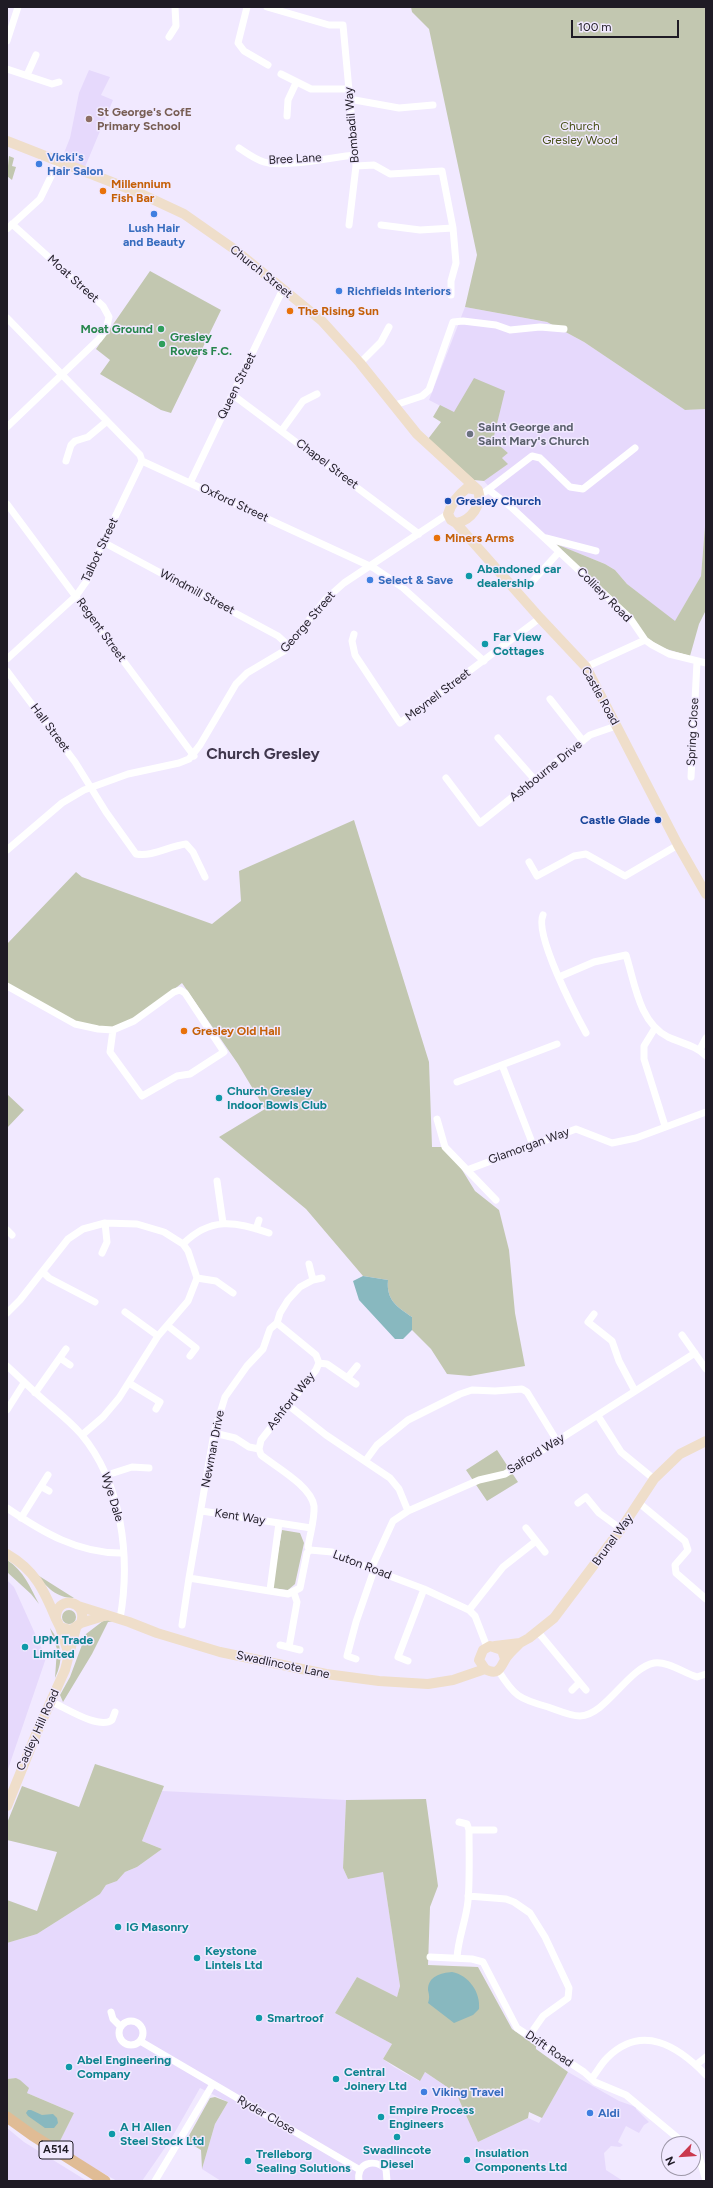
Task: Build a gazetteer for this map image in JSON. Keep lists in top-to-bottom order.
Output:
{
  "streets": {
    "main road": ["A514"],
    "street": [
      "Bombadil Way",
      "Bree Lane",
      "Church Street",
      "Moat Street",
      "Queen Street",
      "Chapel Street",
      "Oxford Street",
      "Talbot Street",
      "Windmill Street",
      "Colliery Road",
      "George Street",
      "Regent Street",
      "Meynell Street",
      "Castle Road",
      "Hall Street",
      "Spring Close",
      "Ashbourne Drive",
      "Glamorgan Way",
      "Ashford Way",
      "Newman Drive",
      "Salford Way",
      "Wye Dale",
      "Kent Way",
      "Brunel Way",
      "Luton Road",
      "Swadlincote Lane",
      "Cadley Hill Road",
      "Drift Road",
      "Ryder Close"
    ]
  },
  "crossings": [
    ["Bombadil Way", "Bree Lane"],
    ["Church Street", "Queen Street"],
    ["Moat Street", "Oxford Street"],
    ["Queen Street", "Chapel Street"],
    ["Queen Street", "Oxford Street"],
    ["Chapel Street", "George Street"],
    ["Oxford Street", "Talbot Street"],
    ["Oxford Street", "George Street"],
    ["Oxford Street", "Meynell Street"],
    ["Talbot Street", "Windmill Street"],
    ["Talbot Street", "Regent Street"],
    ["Windmill Street", "George Street"],
    ["George Street", "Regent Street"],
    ["George Street", "Castle Road"],
    ["Meynell Street", "Castle Road"],
    ["Castle Road", "Ashbourne Drive"],
    ["Ashford Way", "Newman Drive"],
    ["Newman Drive", "Kent Way"],
    ["Salford Way", "Luton Road"],
    ["Wye Dale", "Swadlincote Lane"],
    ["Brunel Way", "Swadlincote Lane"],
    ["Swadlincote Lane", "Cadley Hill Road"]
  ],
  "districts": ["Church Gresley"],
  "parks": ["Church Gresley Wood"],
  "places": [
    "St George's CofE Primary School",
    "Vicki's Hair Salon",
    "Millennium Fish Bar",
    "Lush Hair and Beauty",
    "Richfields Interiors",
    "The Rising Sun",
    "Moat Ground",
    "Gresley Rovers F.C.",
    "Saint George and Saint Mary's Church",
    "Gresley Church",
    "Miners Arms",
    "Abandoned car dealership",
    "Select & Save",
    "Far View Cottages",
    "Castle Glade",
    "Gresley Old Hall",
    "Church Gresley Indoor Bowls Club",
    "UPM Trade Limited",
    "IG Masonry",
    "Keystone Lintels Ltd",
    "Smartroof",
    "Abel Engineering Company",
    "Central Joinery Ltd",
    "Viking Travel",
    "Aldi",
    "Empire Process Engineers",
    "A H Allen Steel Stock Ltd",
    "Swadlincote Diesel",
    "Insulation Components Ltd",
    "Trelleborg Sealing Solutions"
  ],
  "scale_bar": "100 m",
  "north": "bottom left"
}
